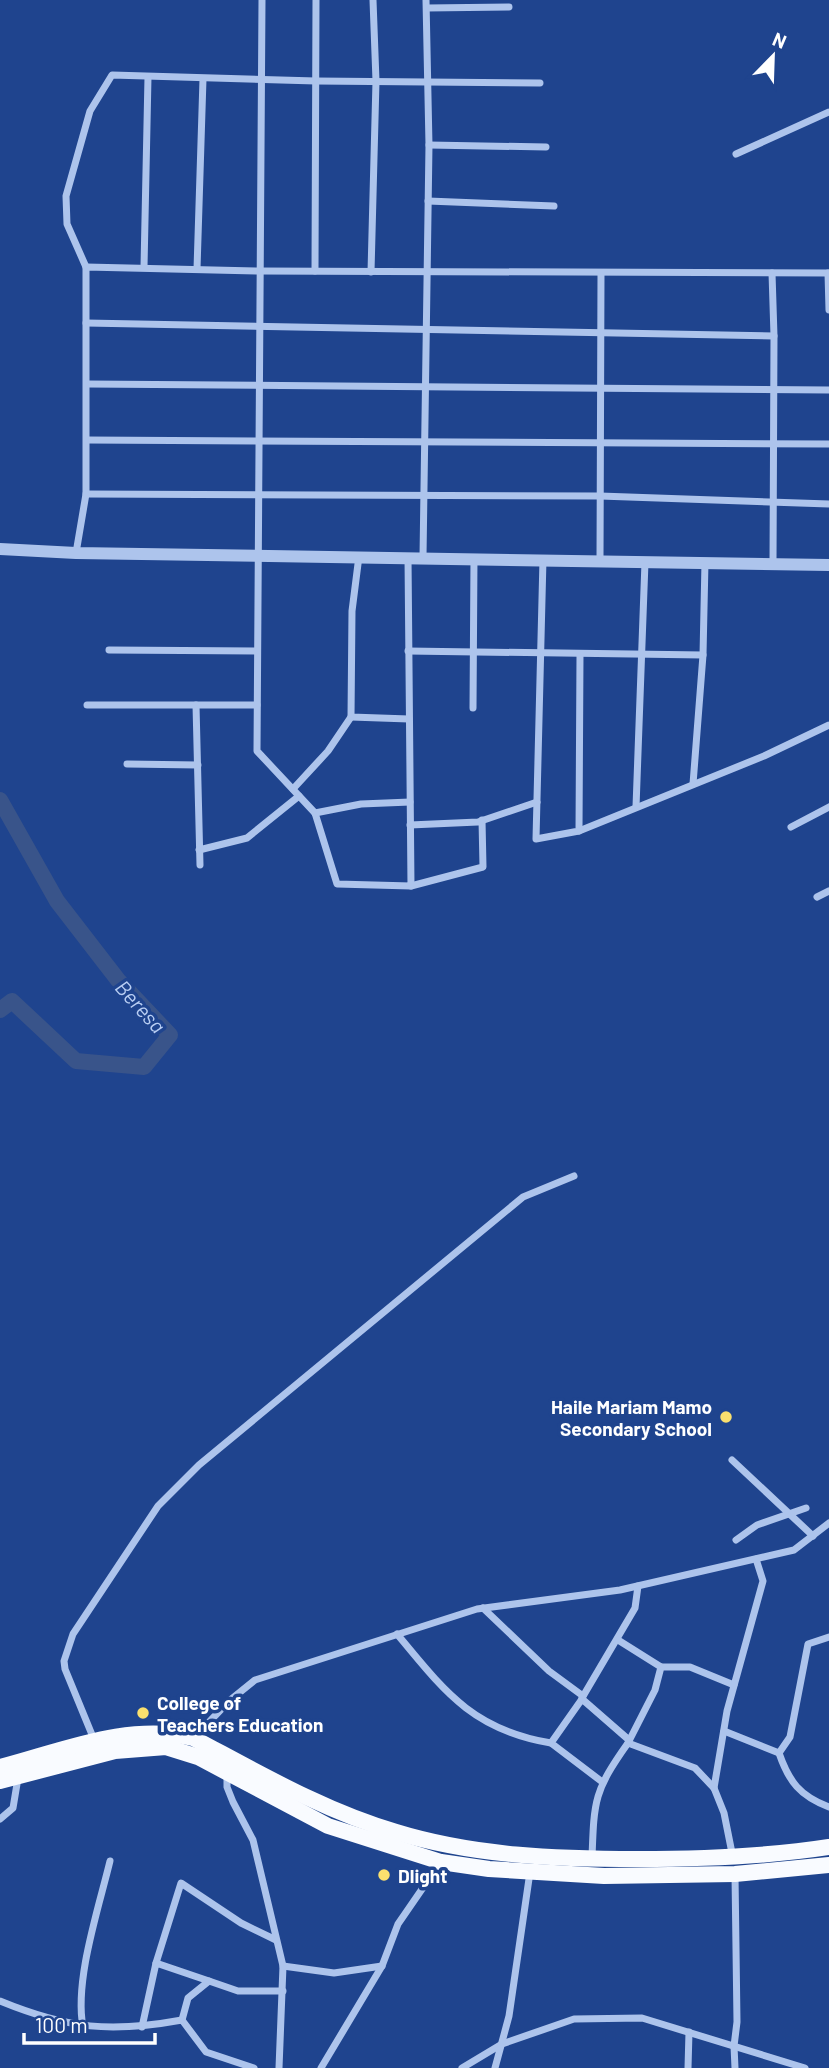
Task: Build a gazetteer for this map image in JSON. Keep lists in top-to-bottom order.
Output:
{
  "water": ["Beresa"],
  "places": ["Haile Mariam Mamo Secondary School", "College of Teachers Education", "Dlight"],
  "scale_bar": "100 m",
  "north": "top right"
}
